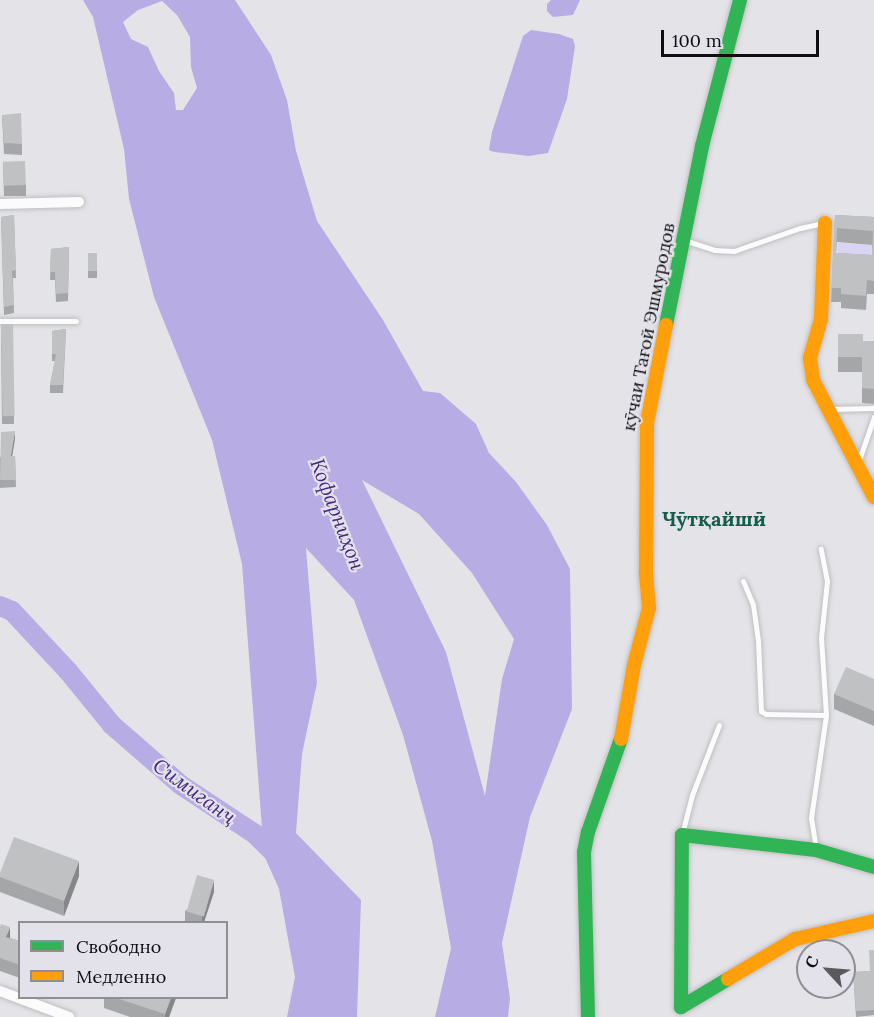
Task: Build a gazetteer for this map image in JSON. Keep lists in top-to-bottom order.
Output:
{
  "streets": {
    "street": ["кӯчаи Тағой Эшмуродов"]
  },
  "districts": ["Чӯтқайшӣ"],
  "water": ["Кофарниҳон", "Симиганҷ"],
  "legend": ["Свободно", "Медленно"],
  "scale_bar": "100 m",
  "north": "top left"
}
